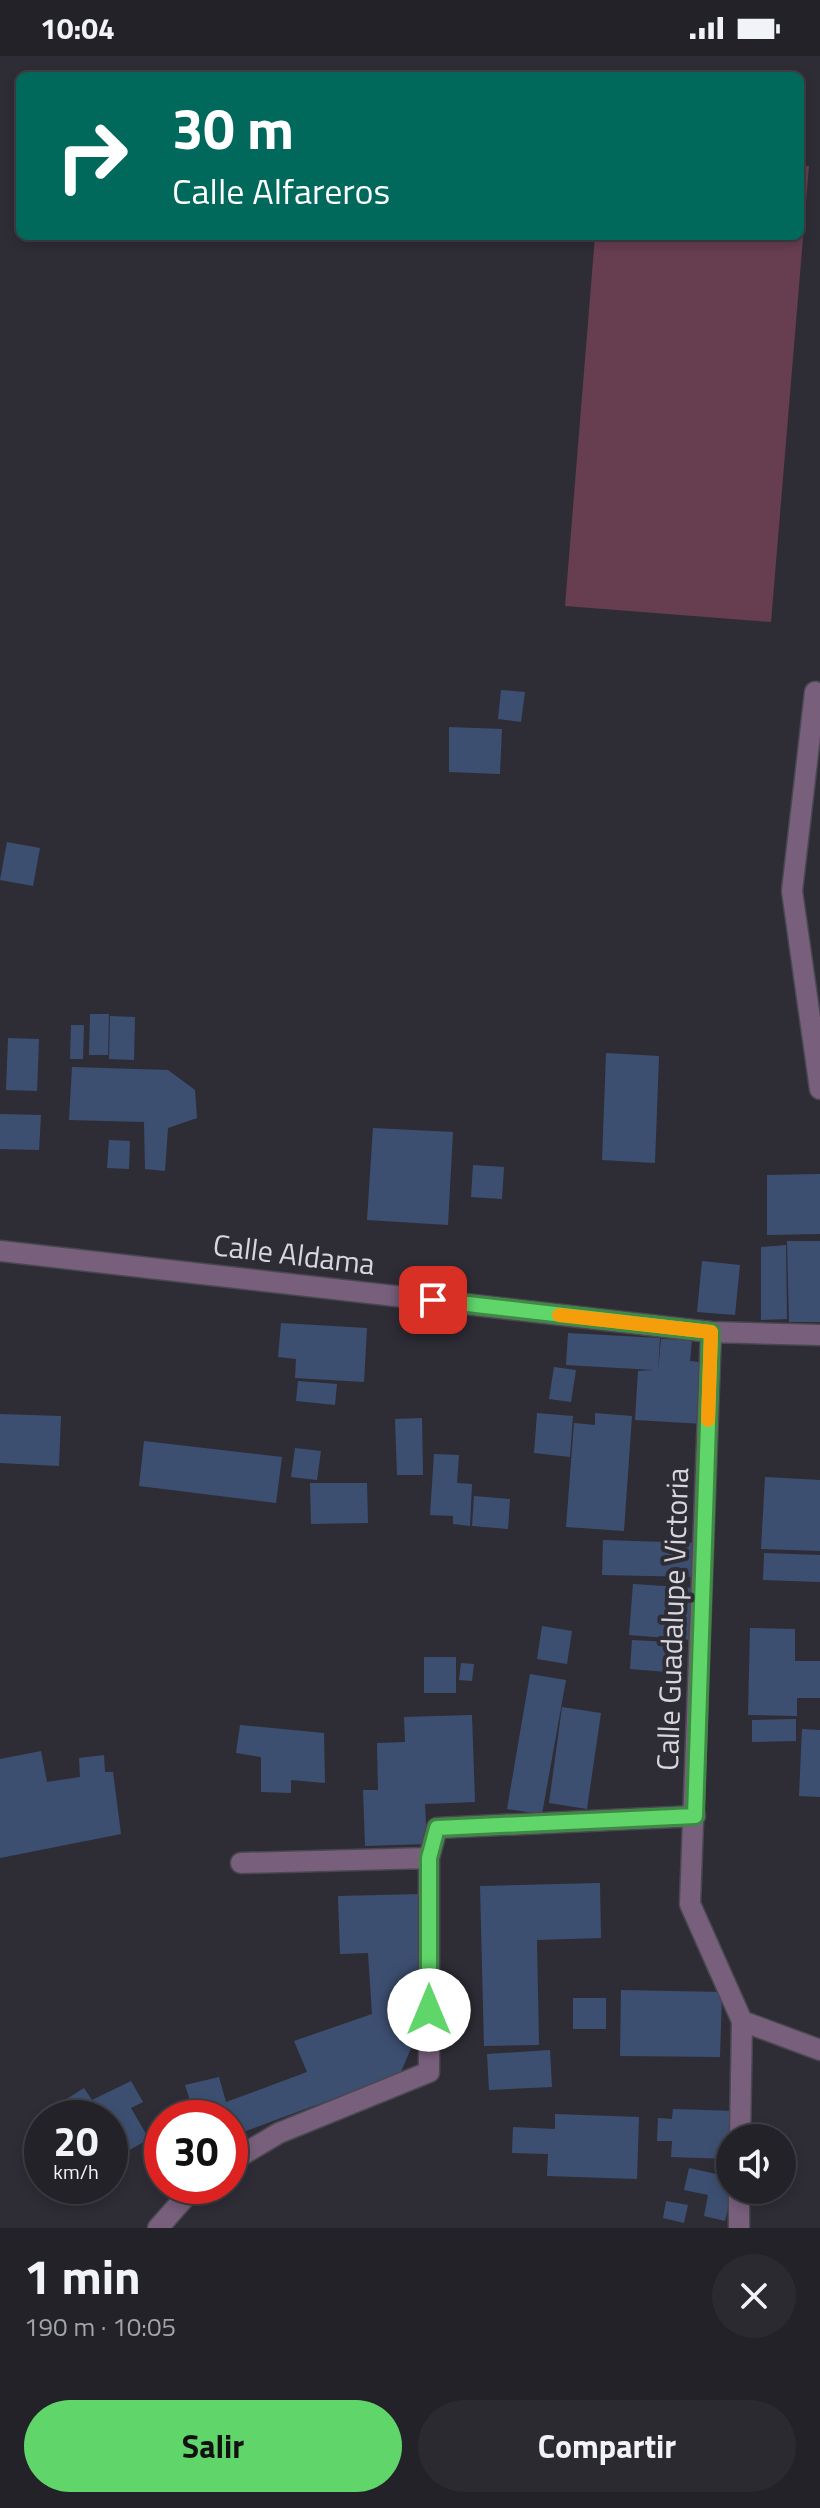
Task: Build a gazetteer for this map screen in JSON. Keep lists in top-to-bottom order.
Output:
{
  "streets": {
    "street": ["Calle Aldama", "Calle Guadalupe Victoria"]
  },
  "crossings": [
    ["Calle Aldama", "Calle Guadalupe Victoria"]
  ],
  "page": {
    "status": "10:04",
    "turn": ["30 m", "Calle Alfareros"],
    "speed": "20 km/h",
    "limit": "30",
    "heading": ["1 min", "190 m · 10:05"],
    "buttons": ["Salir", "Compartir"]
  }
}
